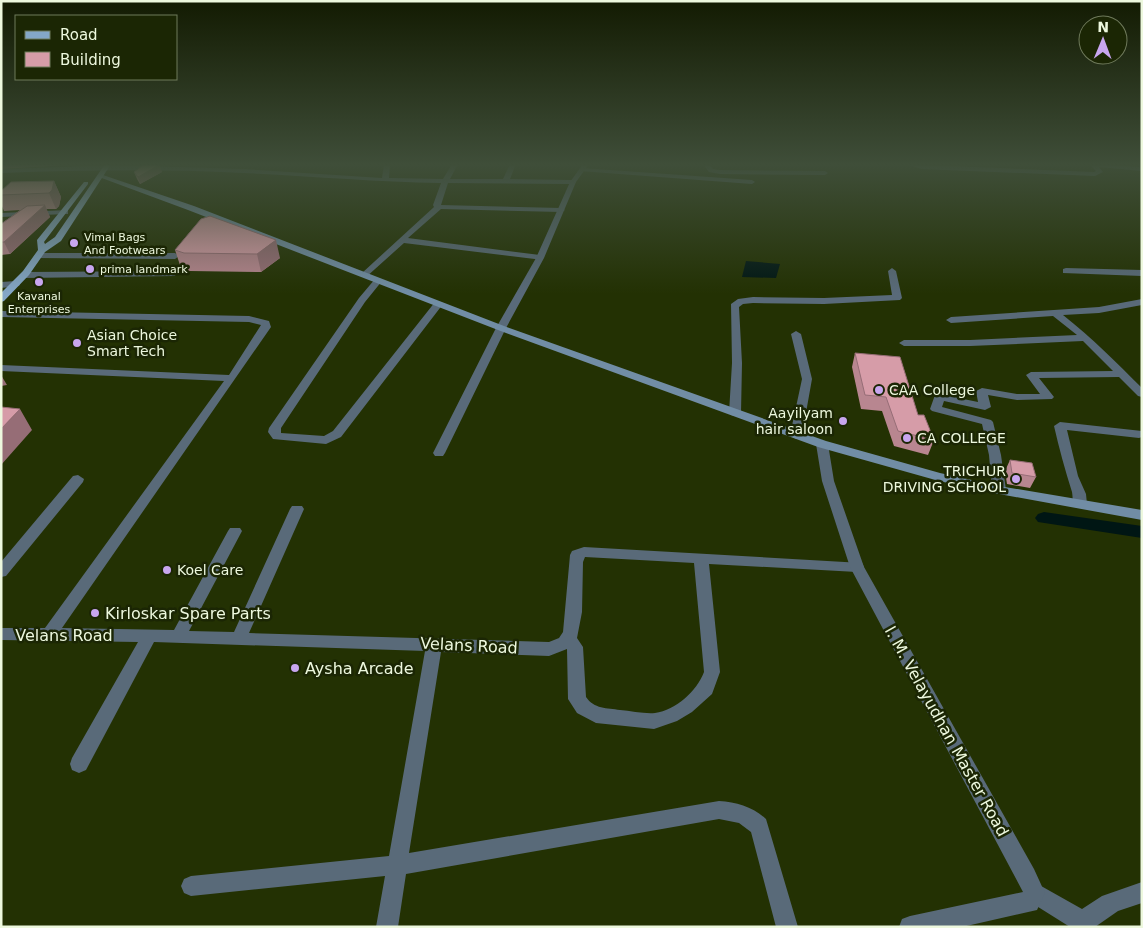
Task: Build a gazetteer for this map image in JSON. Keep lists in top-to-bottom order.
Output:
{
  "streets": {
    "street": ["Velans Road", "I. M. Velayudhan Master Road"]
  },
  "places": [
    "Vimal Bags And Footwears",
    "prima landmark",
    "Kavanal Enterprises",
    "Asian Choice Smart Tech",
    "CAA College",
    "Aayilyam hair saloon",
    "CA COLLEGE",
    "TRICHUR DRIVING SCHOOL",
    "Koel Care",
    "Kirloskar Spare Parts",
    "Aysha Arcade"
  ],
  "legend": ["Road", "Building"],
  "north": "top"
}
